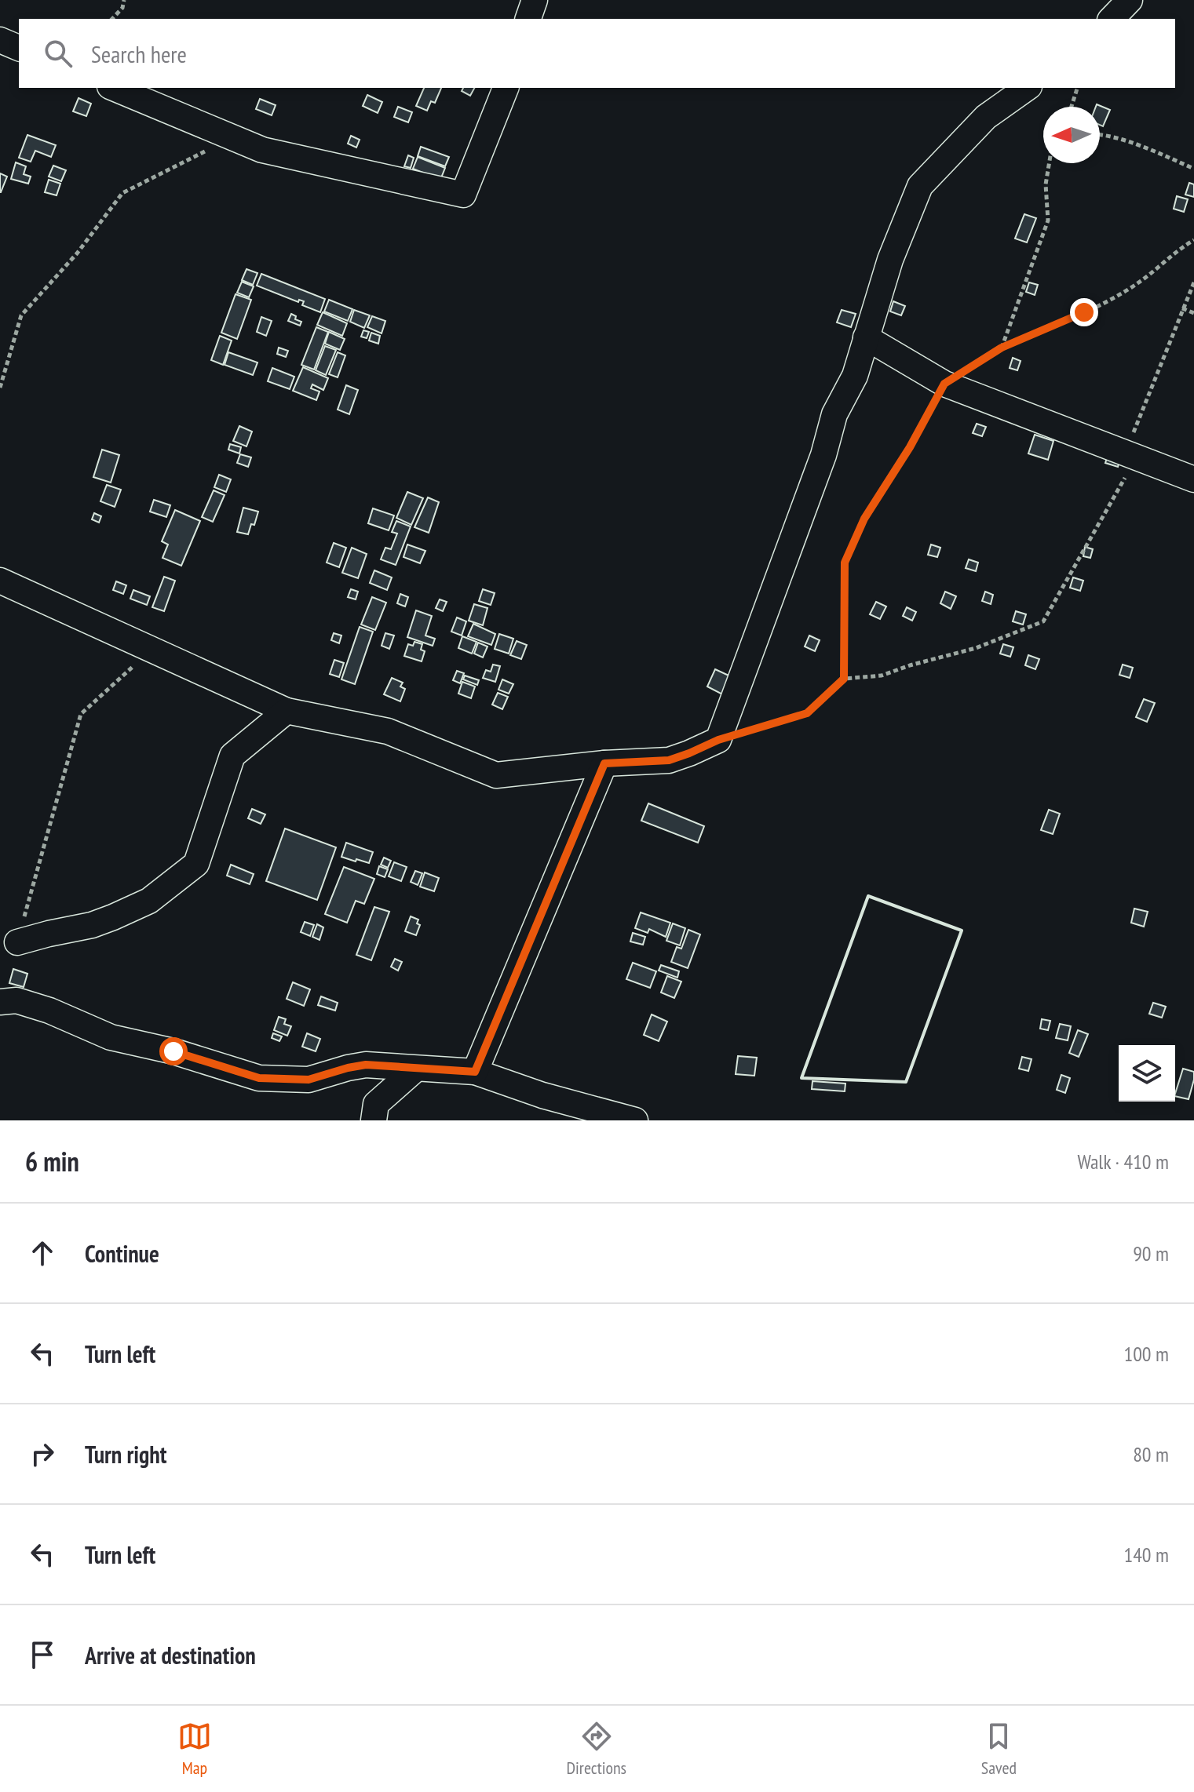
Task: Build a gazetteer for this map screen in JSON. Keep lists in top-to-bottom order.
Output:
{
  "north": "left",
  "page": {
    "search": "Search here",
    "heading": ["6 min", "Walk · 410 m"],
    "list": [
      ["Continue", "90 m"],
      ["Turn left", "100 m"],
      ["Turn right", "80 m"],
      ["Turn left", "140 m"],
      "Arrive at destination"
    ],
    "nav": ["Map", "Directions", "Saved"]
  }
}
